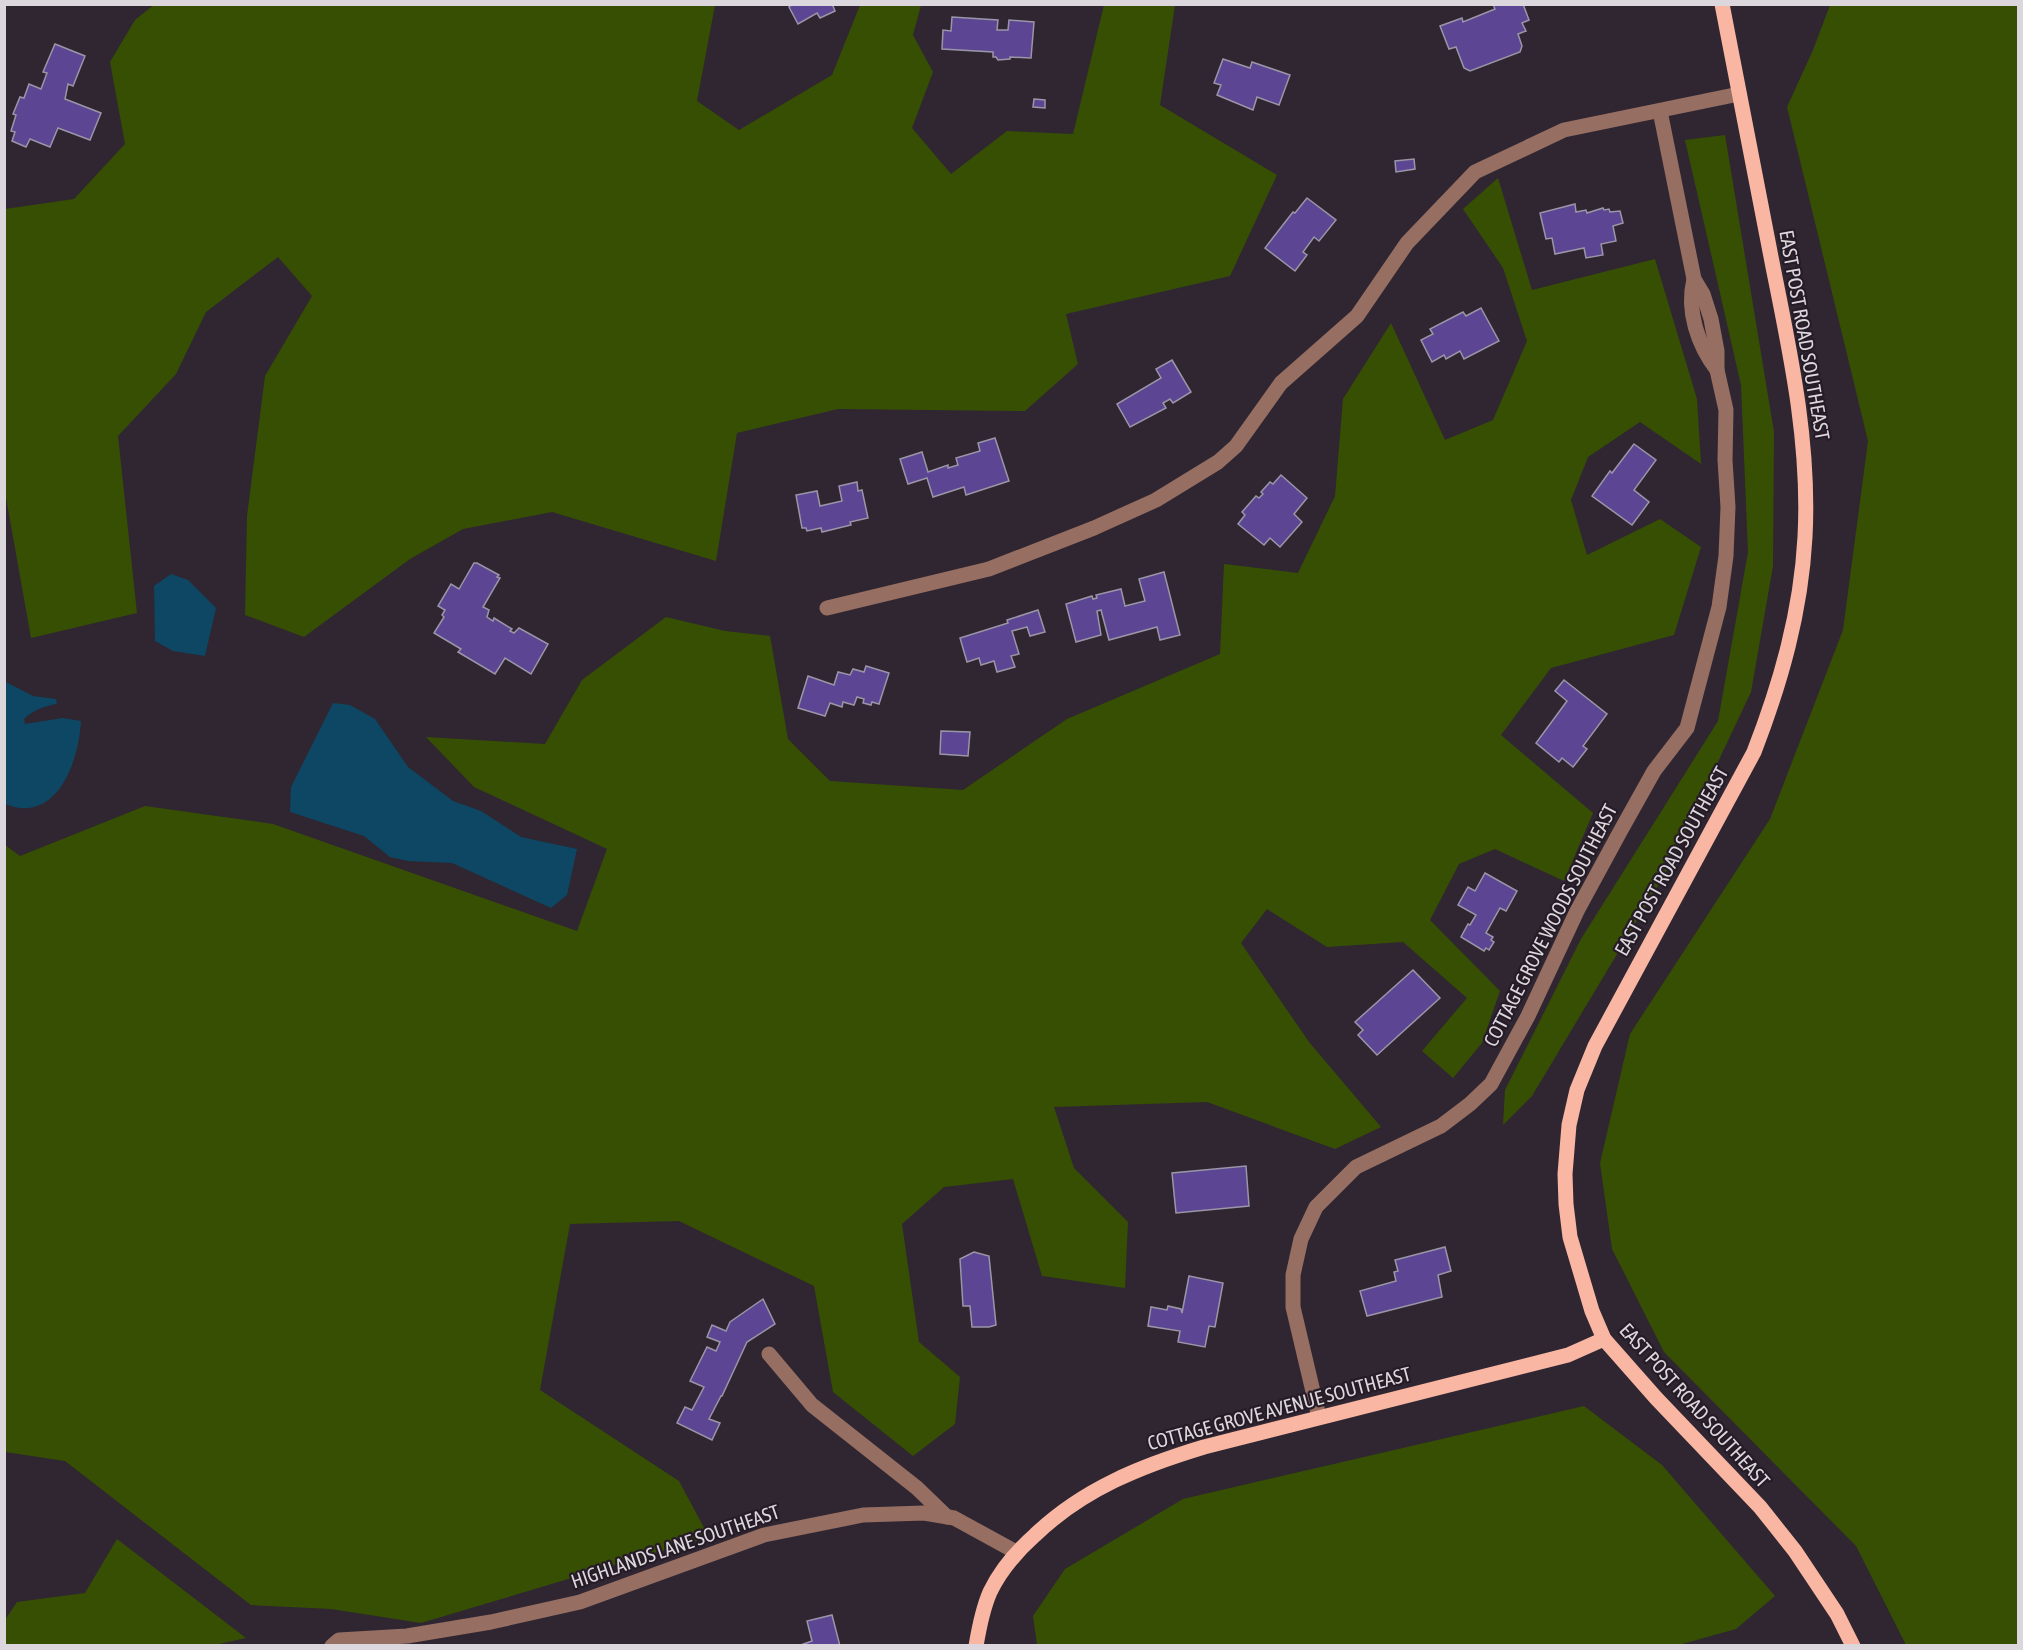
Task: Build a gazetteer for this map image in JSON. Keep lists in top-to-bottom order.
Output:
{
  "streets": {
    "main road": ["EAST POST ROAD SOUTHEAST", "COTTAGE GROVE AVENUE SOUTHEAST"],
    "street": ["COTTAGE GROVE WOODS SOUTHEAST", "HIGHLANDS LANE SOUTHEAST"]
  },
  "crossings": [
    ["EAST POST ROAD SOUTHEAST", "COTTAGE GROVE AVENUE SOUTHEAST"],
    ["COTTAGE GROVE WOODS SOUTHEAST", "COTTAGE GROVE AVENUE SOUTHEAST"],
    ["COTTAGE GROVE AVENUE SOUTHEAST", "HIGHLANDS LANE SOUTHEAST"]
  ]
}
